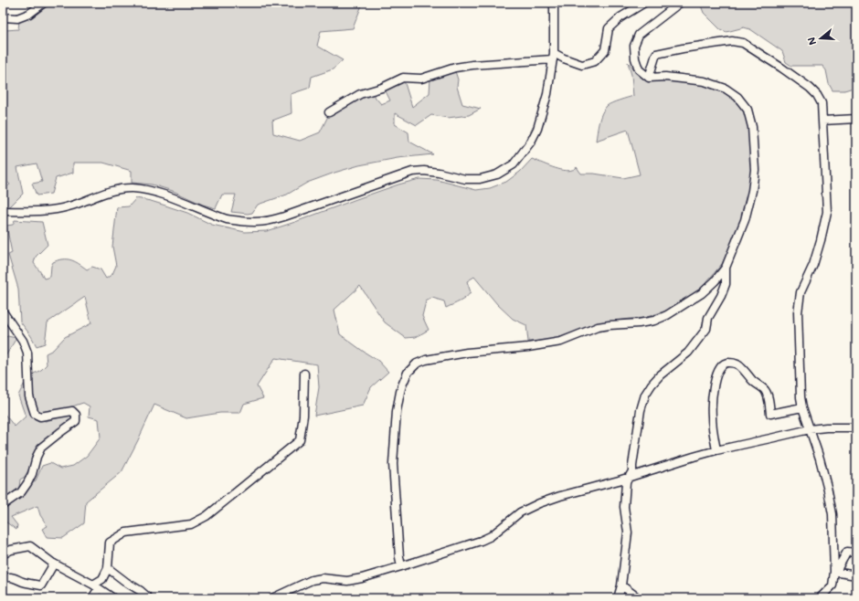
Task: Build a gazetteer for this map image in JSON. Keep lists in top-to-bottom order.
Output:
{
  "north": "left"
}
